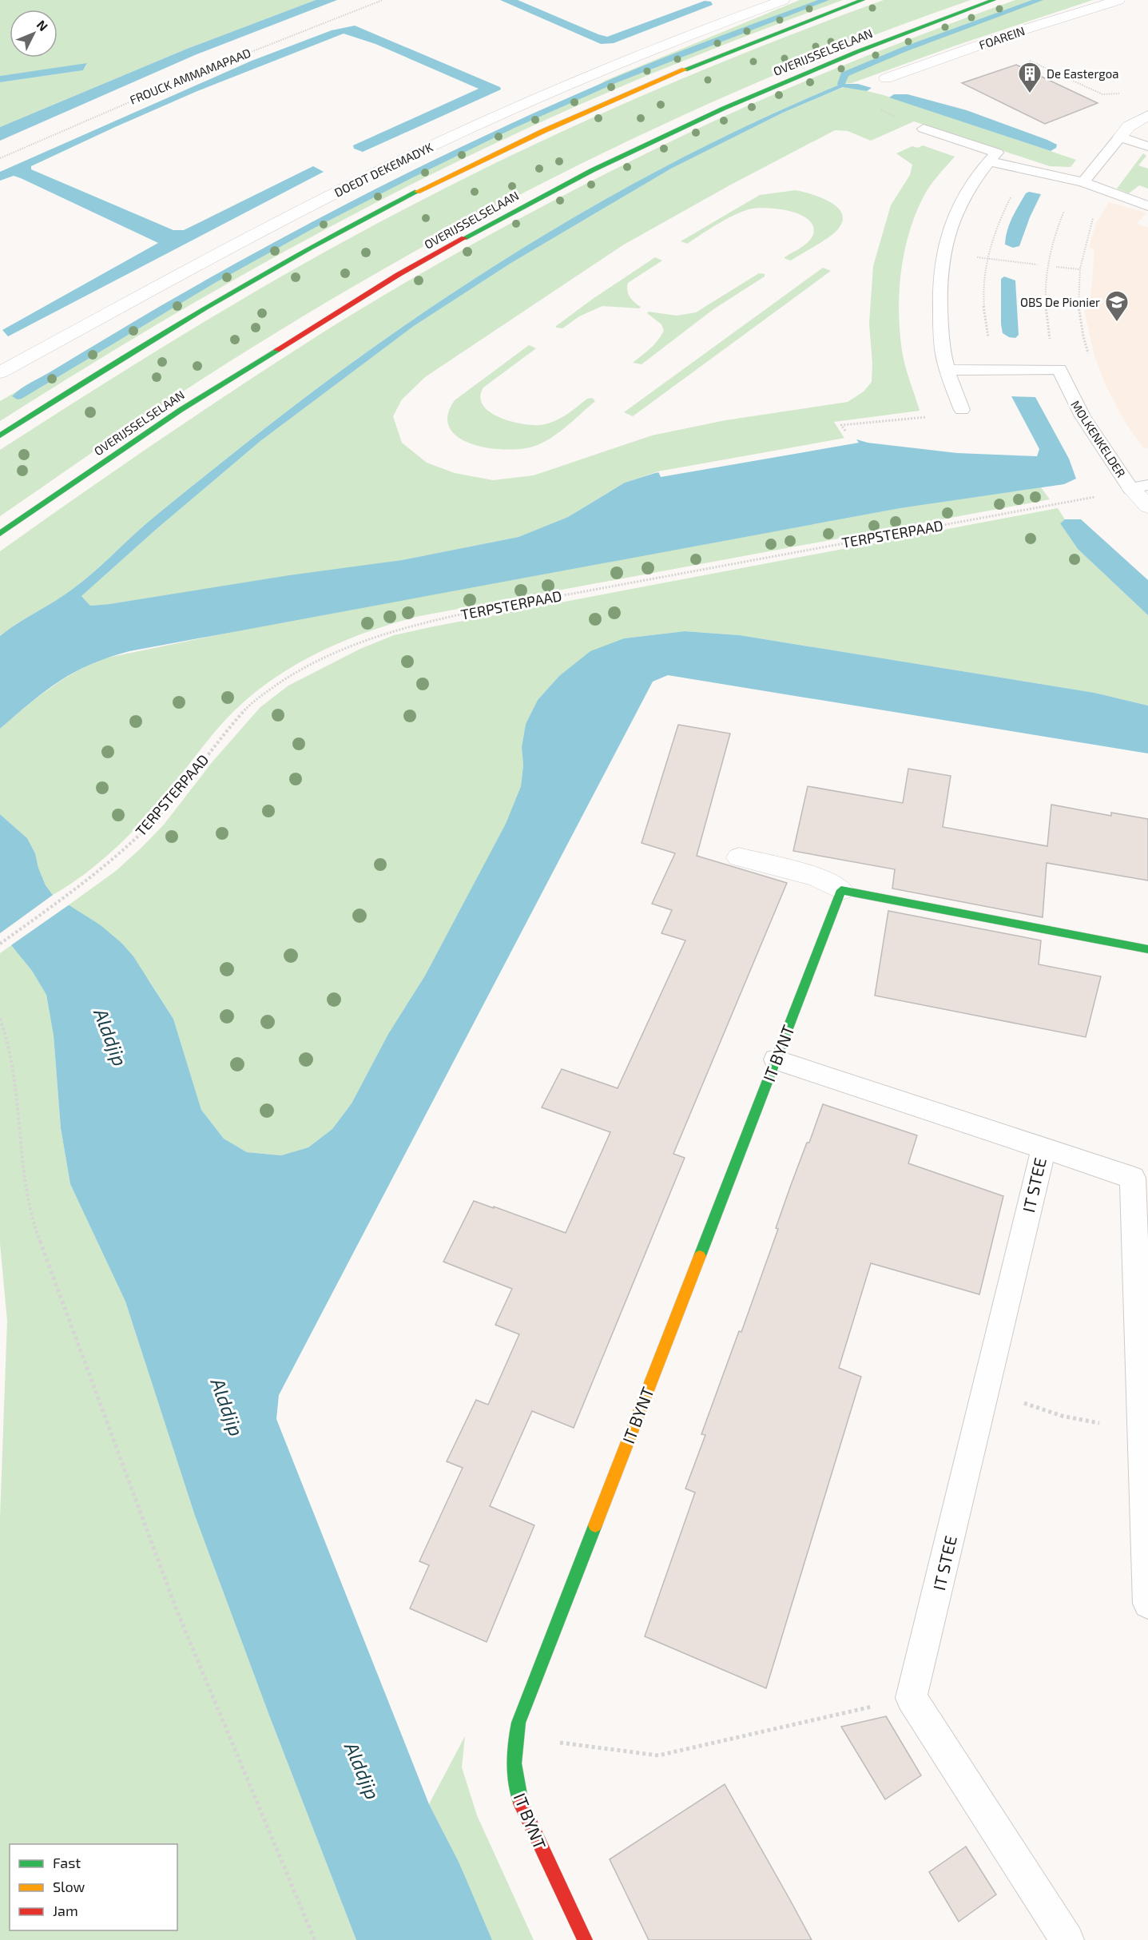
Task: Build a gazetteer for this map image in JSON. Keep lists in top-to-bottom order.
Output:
{
  "streets": {
    "main road": ["OVERIJSSELSELAAN", "IT BYNT"],
    "street": ["FOAREIN", "DOEDT DEKEMADYK", "MOLKENKELDER"],
    "lane": ["IT STEE"],
    "path": ["FROUCK AMMAMAPAAD", "TERPSTERPAAD"]
  },
  "crossings": [
    ["MOLKENKELDER", "TERPSTERPAAD"],
    ["IT BYNT", "IT STEE"]
  ],
  "water": ["Alddjip"],
  "places": {
    "building": ["De Eastergoa"],
    "school or university": ["OBS De Pionier"]
  },
  "legend": ["Fast", "Slow", "Jam"],
  "north": "top right"
}
